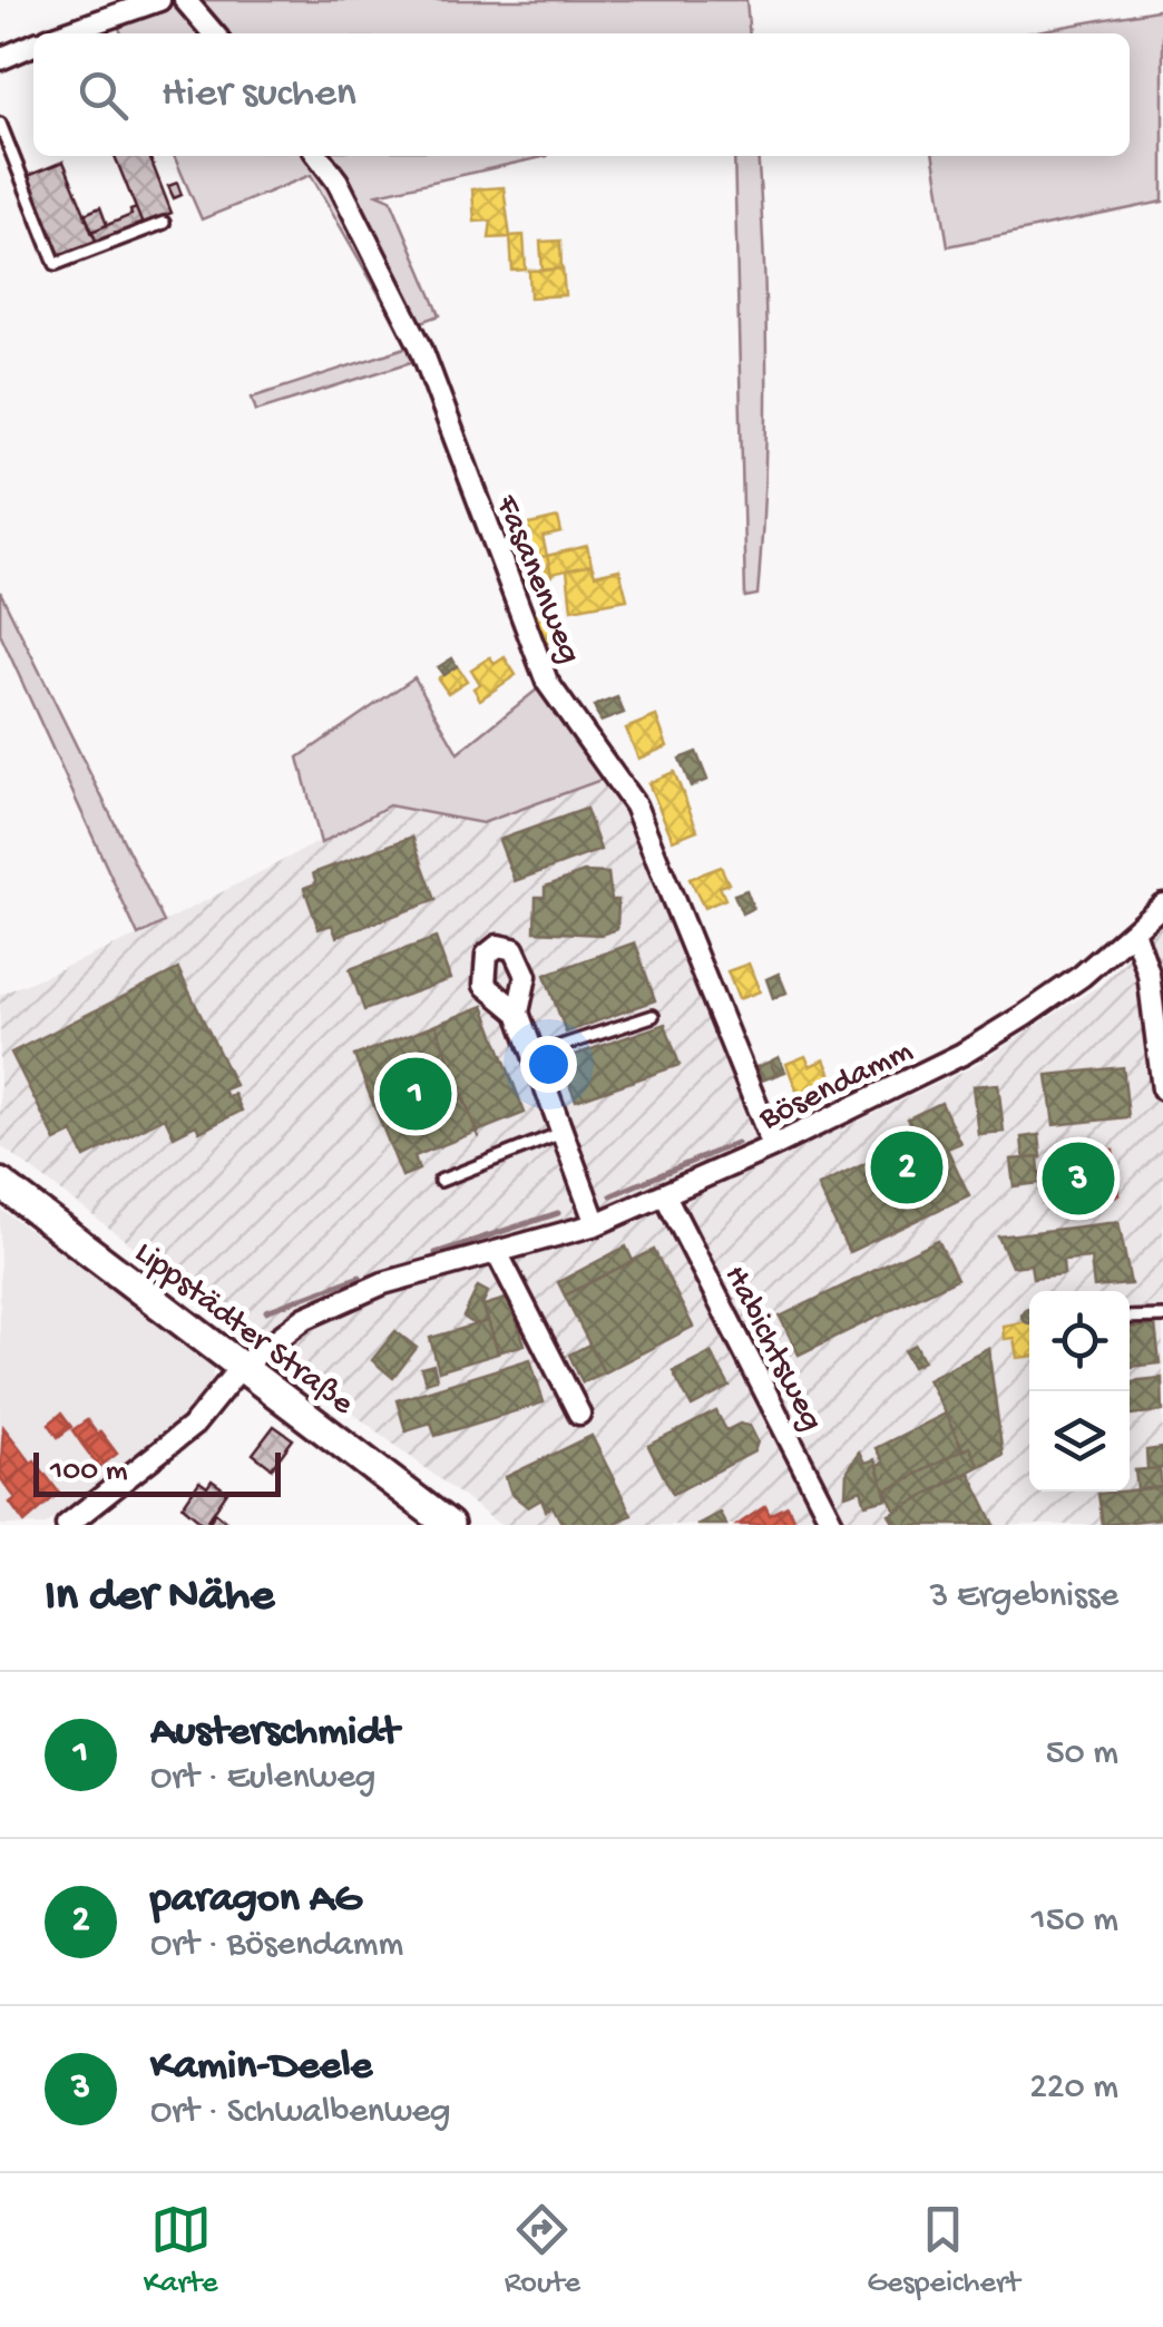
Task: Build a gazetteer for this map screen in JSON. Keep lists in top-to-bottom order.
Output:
{
  "streets": {
    "main road": ["Lippstädter Straße"],
    "street": ["Fasanenweg", "Bösendamm", "Habichtsweg"]
  },
  "crossings": [
    ["Fasanenweg", "Bösendamm"],
    ["Bösendamm", "Lippstädter Straße"],
    ["Bösendamm", "Habichtsweg"]
  ],
  "scale_bar": "100 m",
  "page": {
    "search": "Hier suchen",
    "pins": ["1", "2", "3"],
    "scale": "100 m",
    "heading": ["In der Nähe", "3 Ergebnisse"],
    "list": [
      {
        "mark": "1",
        "name": "Austerschmidt",
        "note": "Ort · Eulenweg",
        "value": "50 m"
      },
      {
        "mark": "2",
        "name": "paragon AG",
        "note": "Ort · Bösendamm",
        "value": "150 m"
      },
      {
        "mark": "3",
        "name": "Kamin-Deele",
        "note": "Ort · Schwalbenweg",
        "value": "220 m"
      }
    ],
    "nav": ["Karte", "Route", "Gespeichert"]
  }
}
